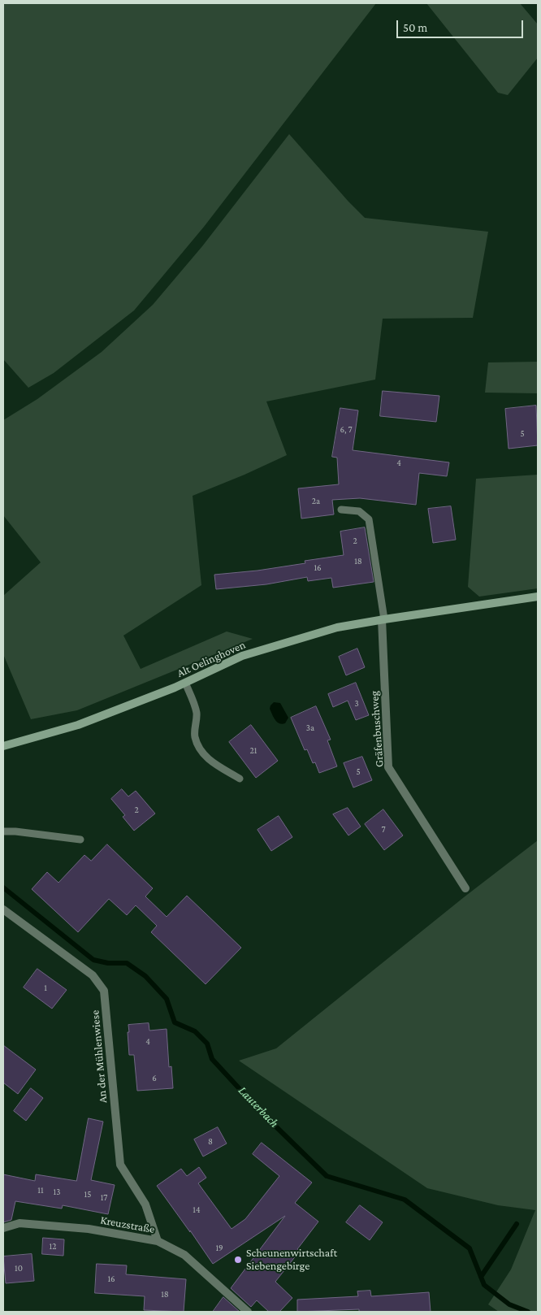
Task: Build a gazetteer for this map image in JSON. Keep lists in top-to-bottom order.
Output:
{
  "streets": {
    "main road": ["Alt Oelinghoven"],
    "street": ["Gräfenbuschweg", "An der Mühlenwiese", "Kreuzstraße"]
  },
  "crossings": [
    ["Alt Oelinghoven", "Gräfenbuschweg"],
    ["An der Mühlenwiese", "Kreuzstraße"]
  ],
  "water": ["Lauterbach"],
  "places": ["Scheunenwirtschaft Siebengebirge"],
  "house_numbers": [
    "6, 7",
    "5",
    "4",
    "2a",
    "2",
    "18",
    "16",
    "3",
    "3a",
    "21",
    "5",
    "2",
    "7",
    "1",
    "4",
    "6",
    "8",
    "11",
    "13",
    "15",
    "17",
    "14",
    "12",
    "19",
    "10",
    "16",
    "18"
  ],
  "scale_bar": "50 m"
}
